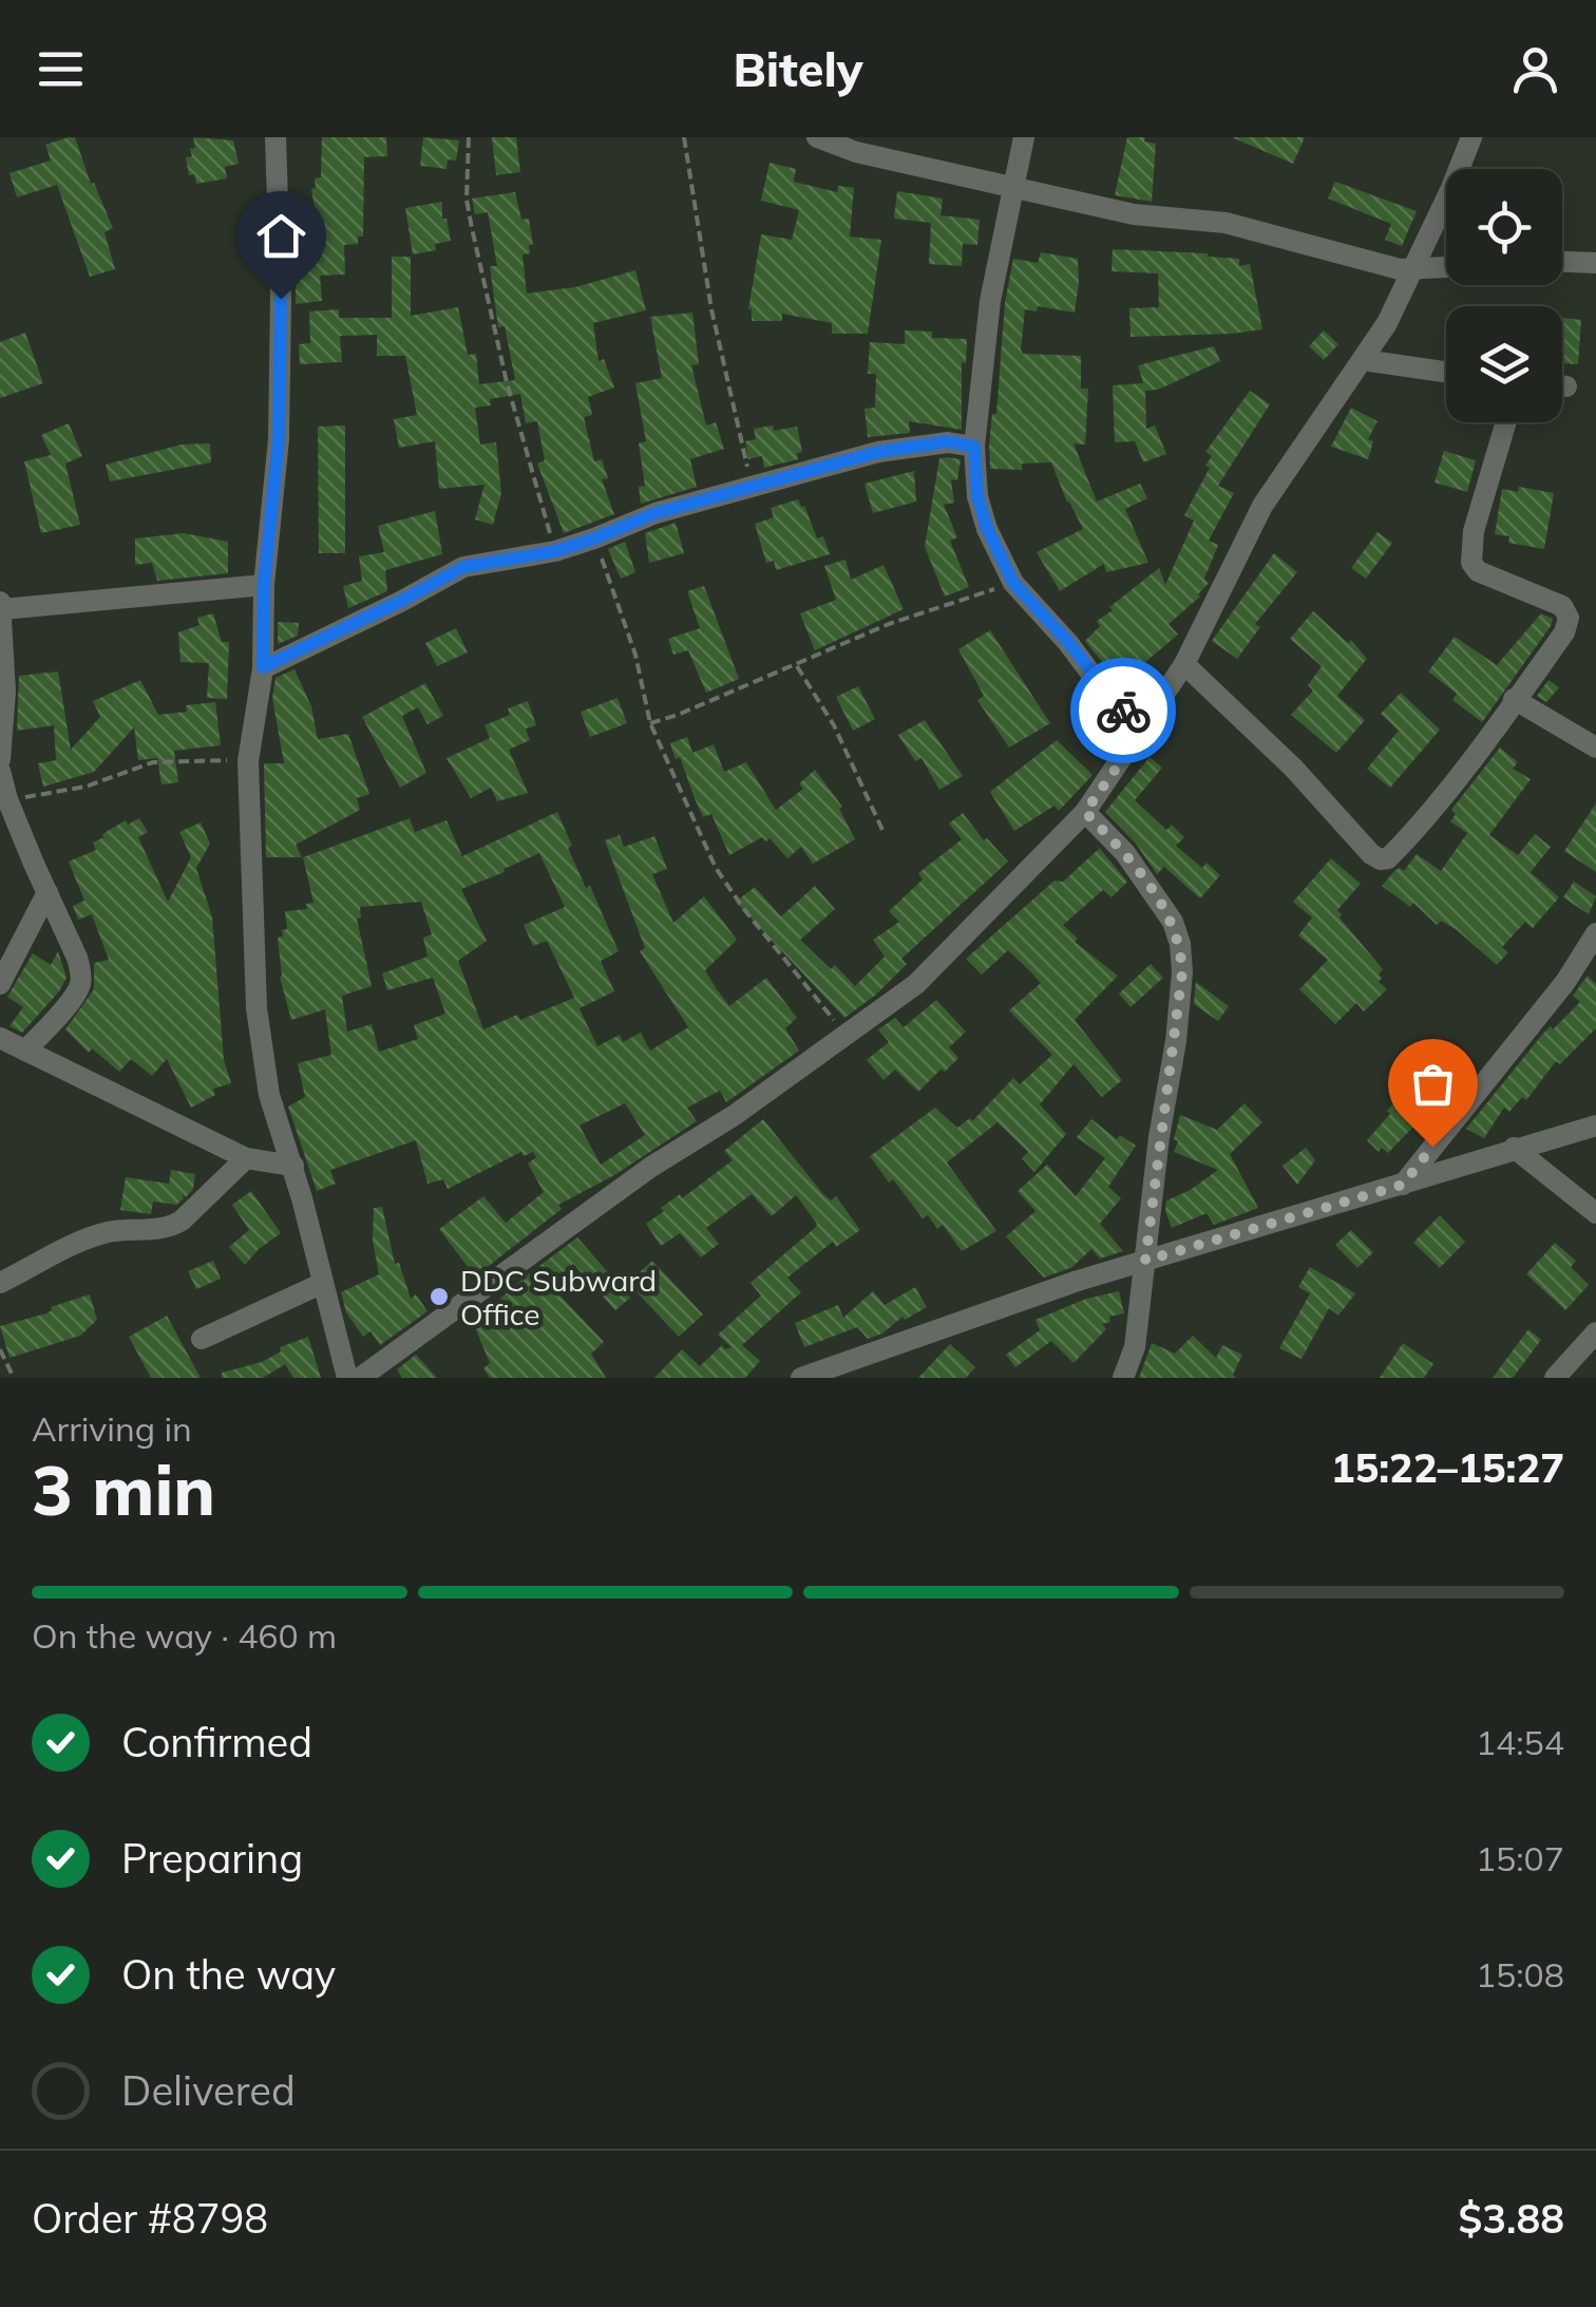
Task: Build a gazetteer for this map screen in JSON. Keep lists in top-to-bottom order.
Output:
{
  "places": ["DDC Subward Office"],
  "page": {
    "header": "Bitely",
    "heading": ["3 min", "Arriving in", "15:22–15:27"],
    "panel": ["Order #8798", "$3.88"],
    "bar": "On the way · 460 m",
    "list": [
      ["Confirmed", "14:54"],
      ["Preparing", "15:07"],
      ["On the way", "15:08"],
      "Delivered"
    ]
  }
}
